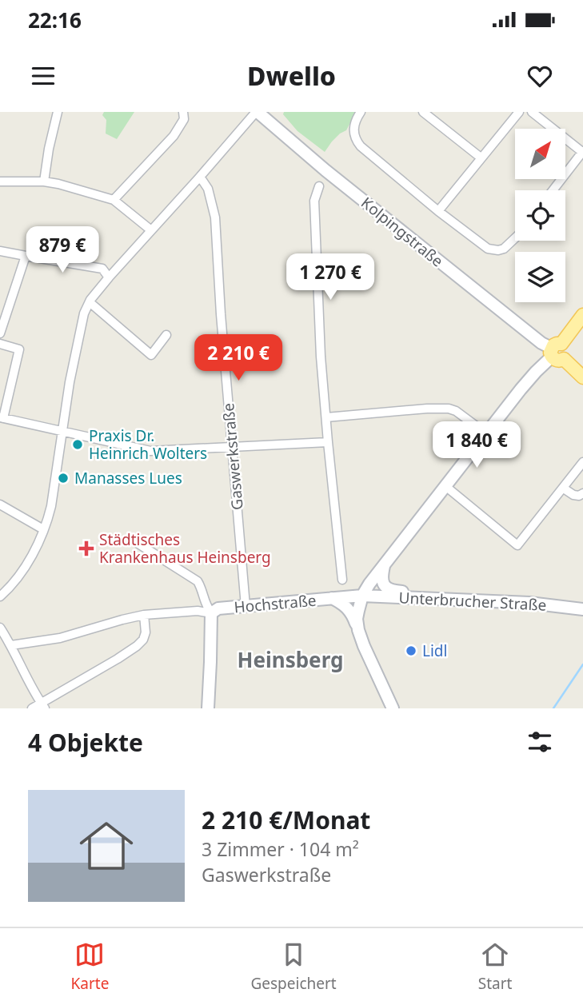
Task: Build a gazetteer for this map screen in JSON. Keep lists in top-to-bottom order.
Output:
{
  "streets": {
    "street": [
      "Kolpingstraße",
      "Gaswerkstraße",
      "Unterbrucher Straße",
      "Hochstraße"
    ]
  },
  "crossings": [
    ["Gaswerkstraße", "Hochstraße"],
    ["Unterbrucher Straße", "Hochstraße"]
  ],
  "districts": ["Heinsberg"],
  "places": {
    "other": ["Praxis Dr. Heinrich Wolters", "Manasses Lues", "Lidl"],
    "health": ["Städtisches Krankenhaus Heinsberg"]
  },
  "north": "top right",
  "page": {
    "status": "22:16",
    "header": "Dwello",
    "price": [
      "879 €",
      "1 270 €",
      "2 210 €",
      "1 840 €"
    ],
    "heading": "4 Objekte",
    "list": [
      {
        "name": "2 210 €/Monat",
        "note": "3 Zimmer · 104 m² · Gaswerkstraße"
      }
    ],
    "tabs": ["Karte", "Gespeichert", "Start"]
  }
}
